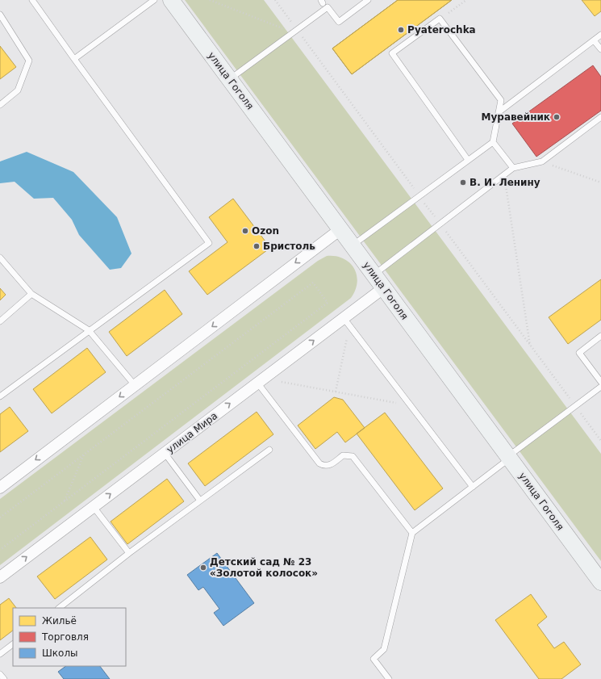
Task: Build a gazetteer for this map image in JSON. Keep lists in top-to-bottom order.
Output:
{
  "streets": {
    "main road": ["улица Гоголя"],
    "street": ["улица Мира"]
  },
  "crossings": [
    ["улица Гоголя", "улица Мира"]
  ],
  "places": [
    "Pyaterochka",
    "Муравейник",
    "В. И. Ленину",
    "Ozon",
    "Бристоль",
    "Детский сад № 23 «Золотой колосок»"
  ],
  "legend": ["Жильё", "Торговля", "Школы"]
}
